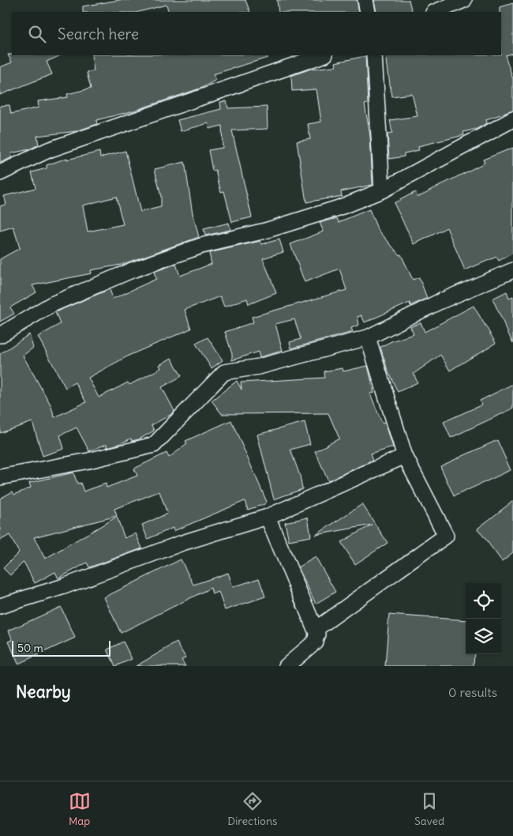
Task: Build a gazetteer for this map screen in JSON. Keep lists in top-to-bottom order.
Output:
{
  "scale_bar": "50 m",
  "page": {
    "search": "Search here",
    "scale": "50 m",
    "heading": ["Nearby", "0 results"],
    "nav": ["Map", "Directions", "Saved"]
  }
}
